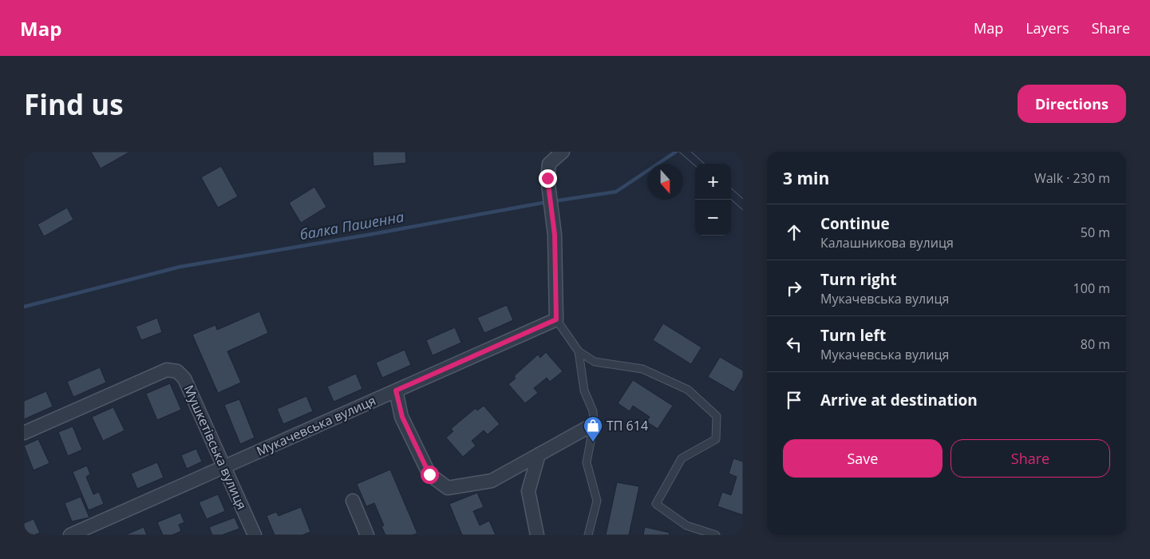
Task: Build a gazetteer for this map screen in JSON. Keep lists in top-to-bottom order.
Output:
{
  "streets": {
    "street": ["Мукачевська вулиця", "Мушкетівська вулиця"]
  },
  "crossings": [
    ["Мукачевська вулиця", "Мушкетівська вулиця"]
  ],
  "water": ["балка Пашенна"],
  "places": {
    "shop": ["ТП 614"]
  },
  "north": "bottom",
  "page": {
    "header": "Map",
    "nav": ["Map", "Layers", "Share"],
    "buttons": [
      "Directions",
      ["Save", "Share"]
    ],
    "title": "Find us",
    "heading": ["3 min", "Walk · 230 m"],
    "map_buttons": ["+", "−"],
    "list": [
      ["Continue", "Калашникова вулиця", "50 m"],
      ["Turn right", "Мукачевська вулиця", "100 m"],
      ["Turn left", "Мукачевська вулиця", "80 m"],
      "Arrive at destination"
    ]
  }
}
